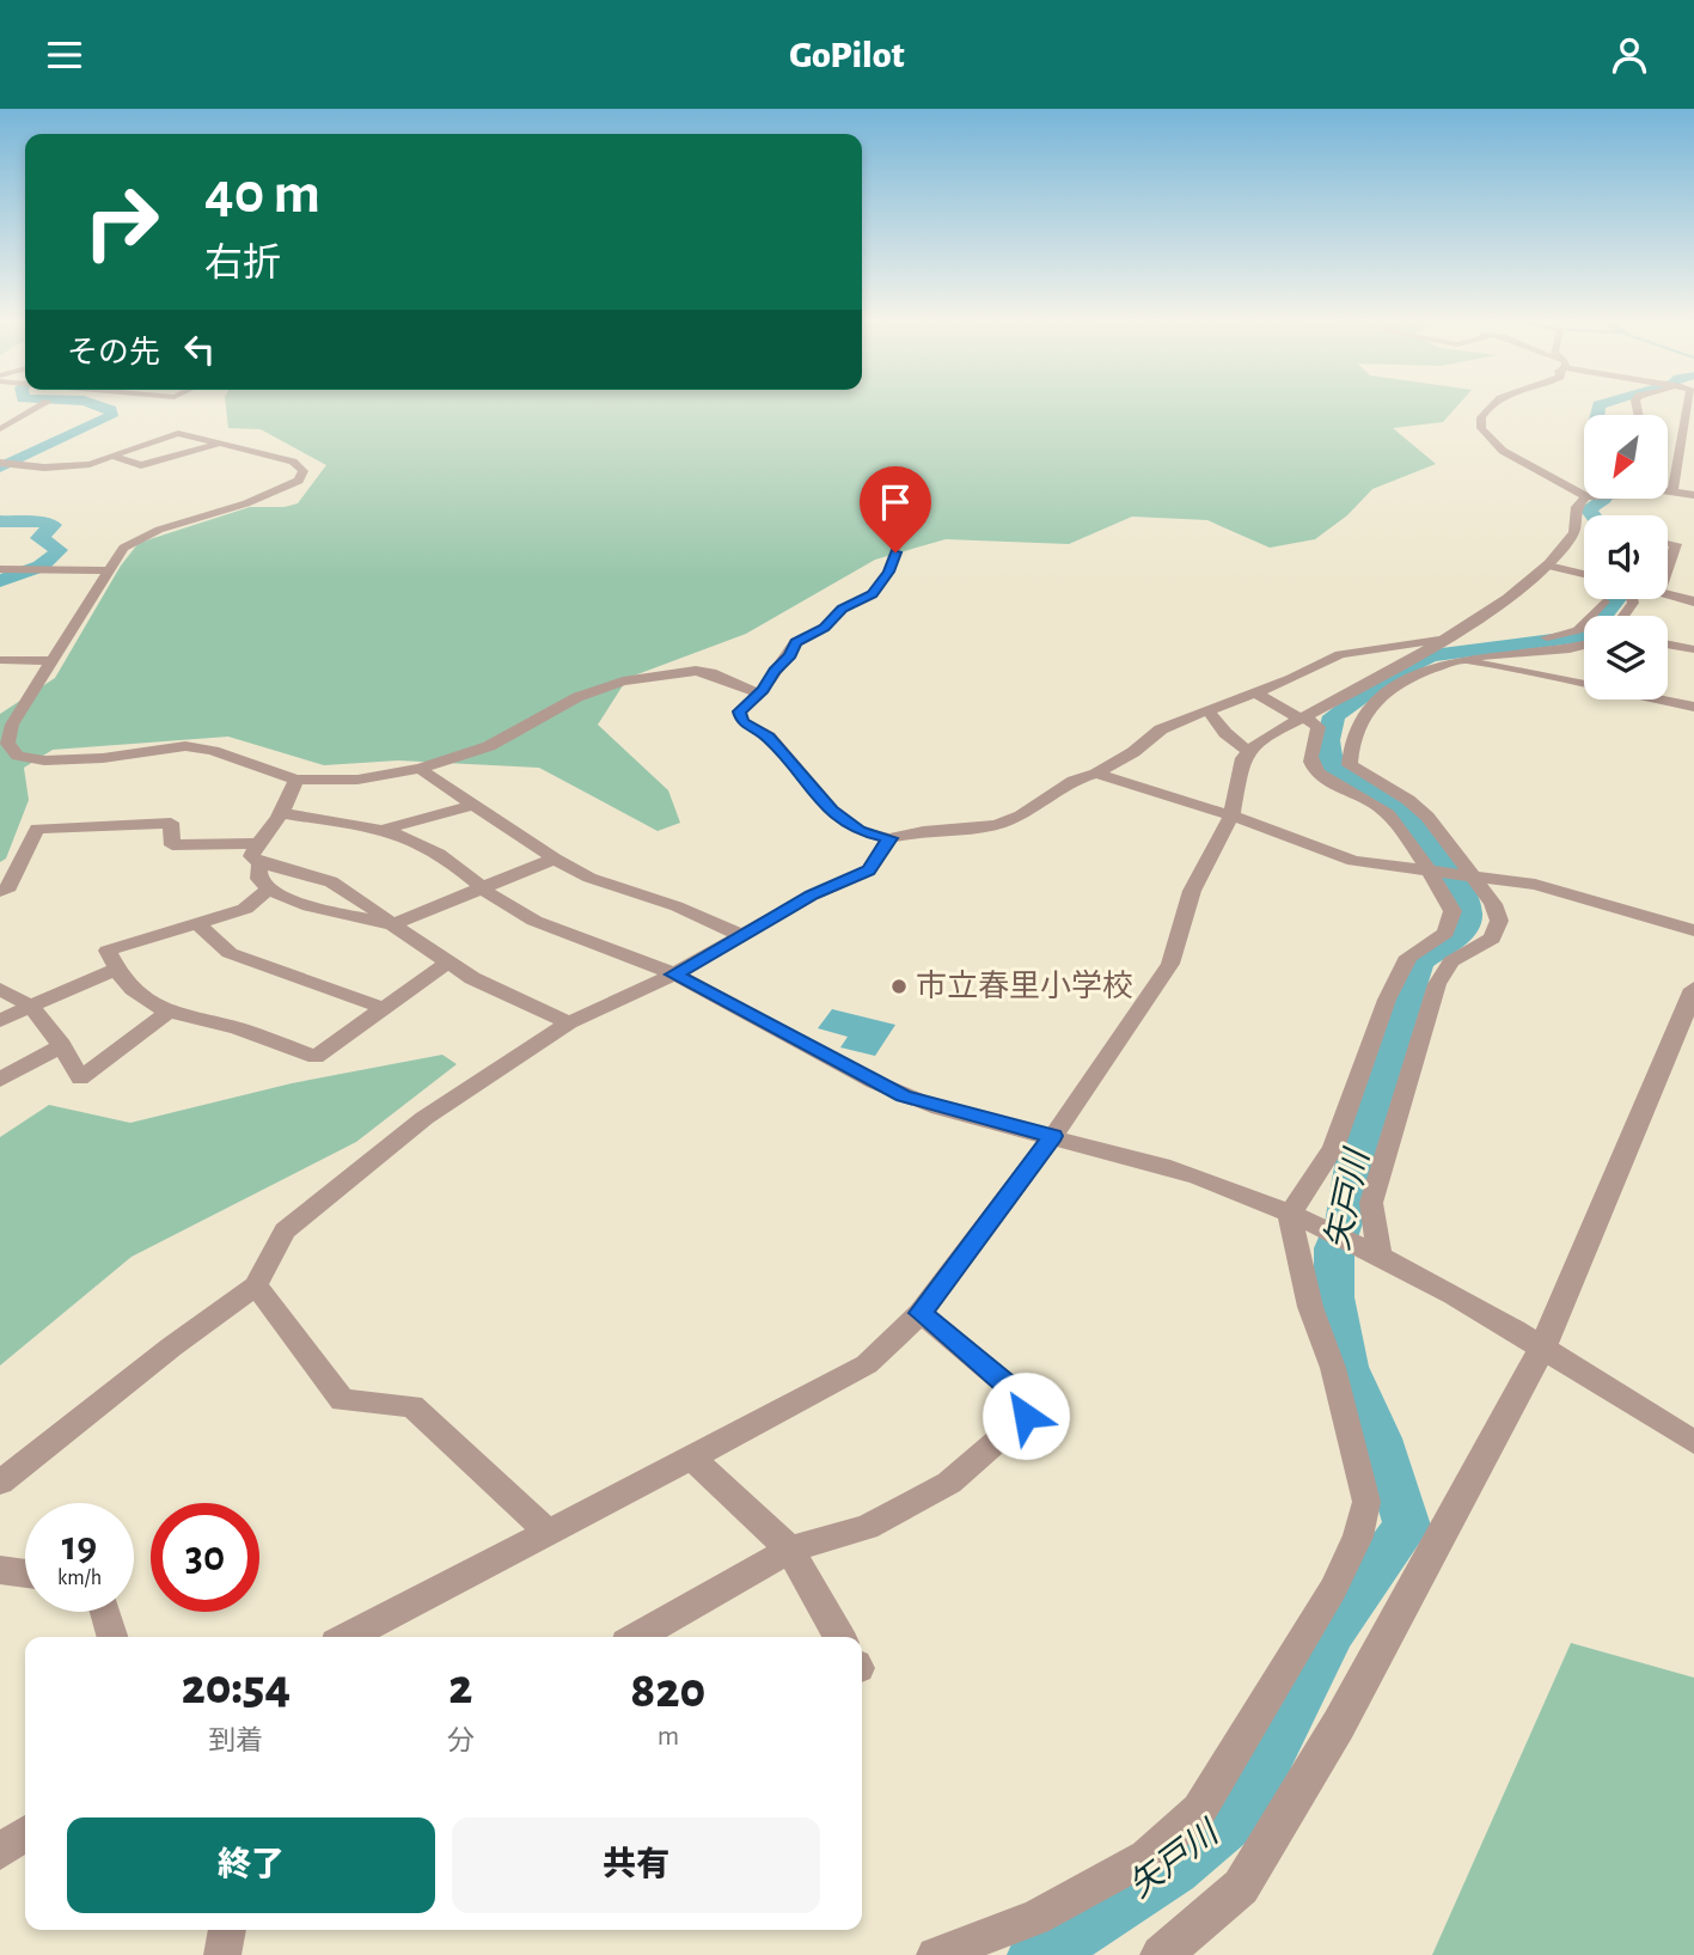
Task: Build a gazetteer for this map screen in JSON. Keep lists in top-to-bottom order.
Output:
{
  "water": ["矢戸川"],
  "places": ["市立春里小学校"],
  "north": "bottom left",
  "page": {
    "header": "GoPilot",
    "turn": ["40 m", "右折"],
    "then": "その先",
    "speed": "19 km/h",
    "limit": "30",
    "eta": [
      "20:54",
      "到着",
      "2",
      "分",
      "820",
      "m"
    ],
    "buttons": ["終了", "共有"]
  }
}
